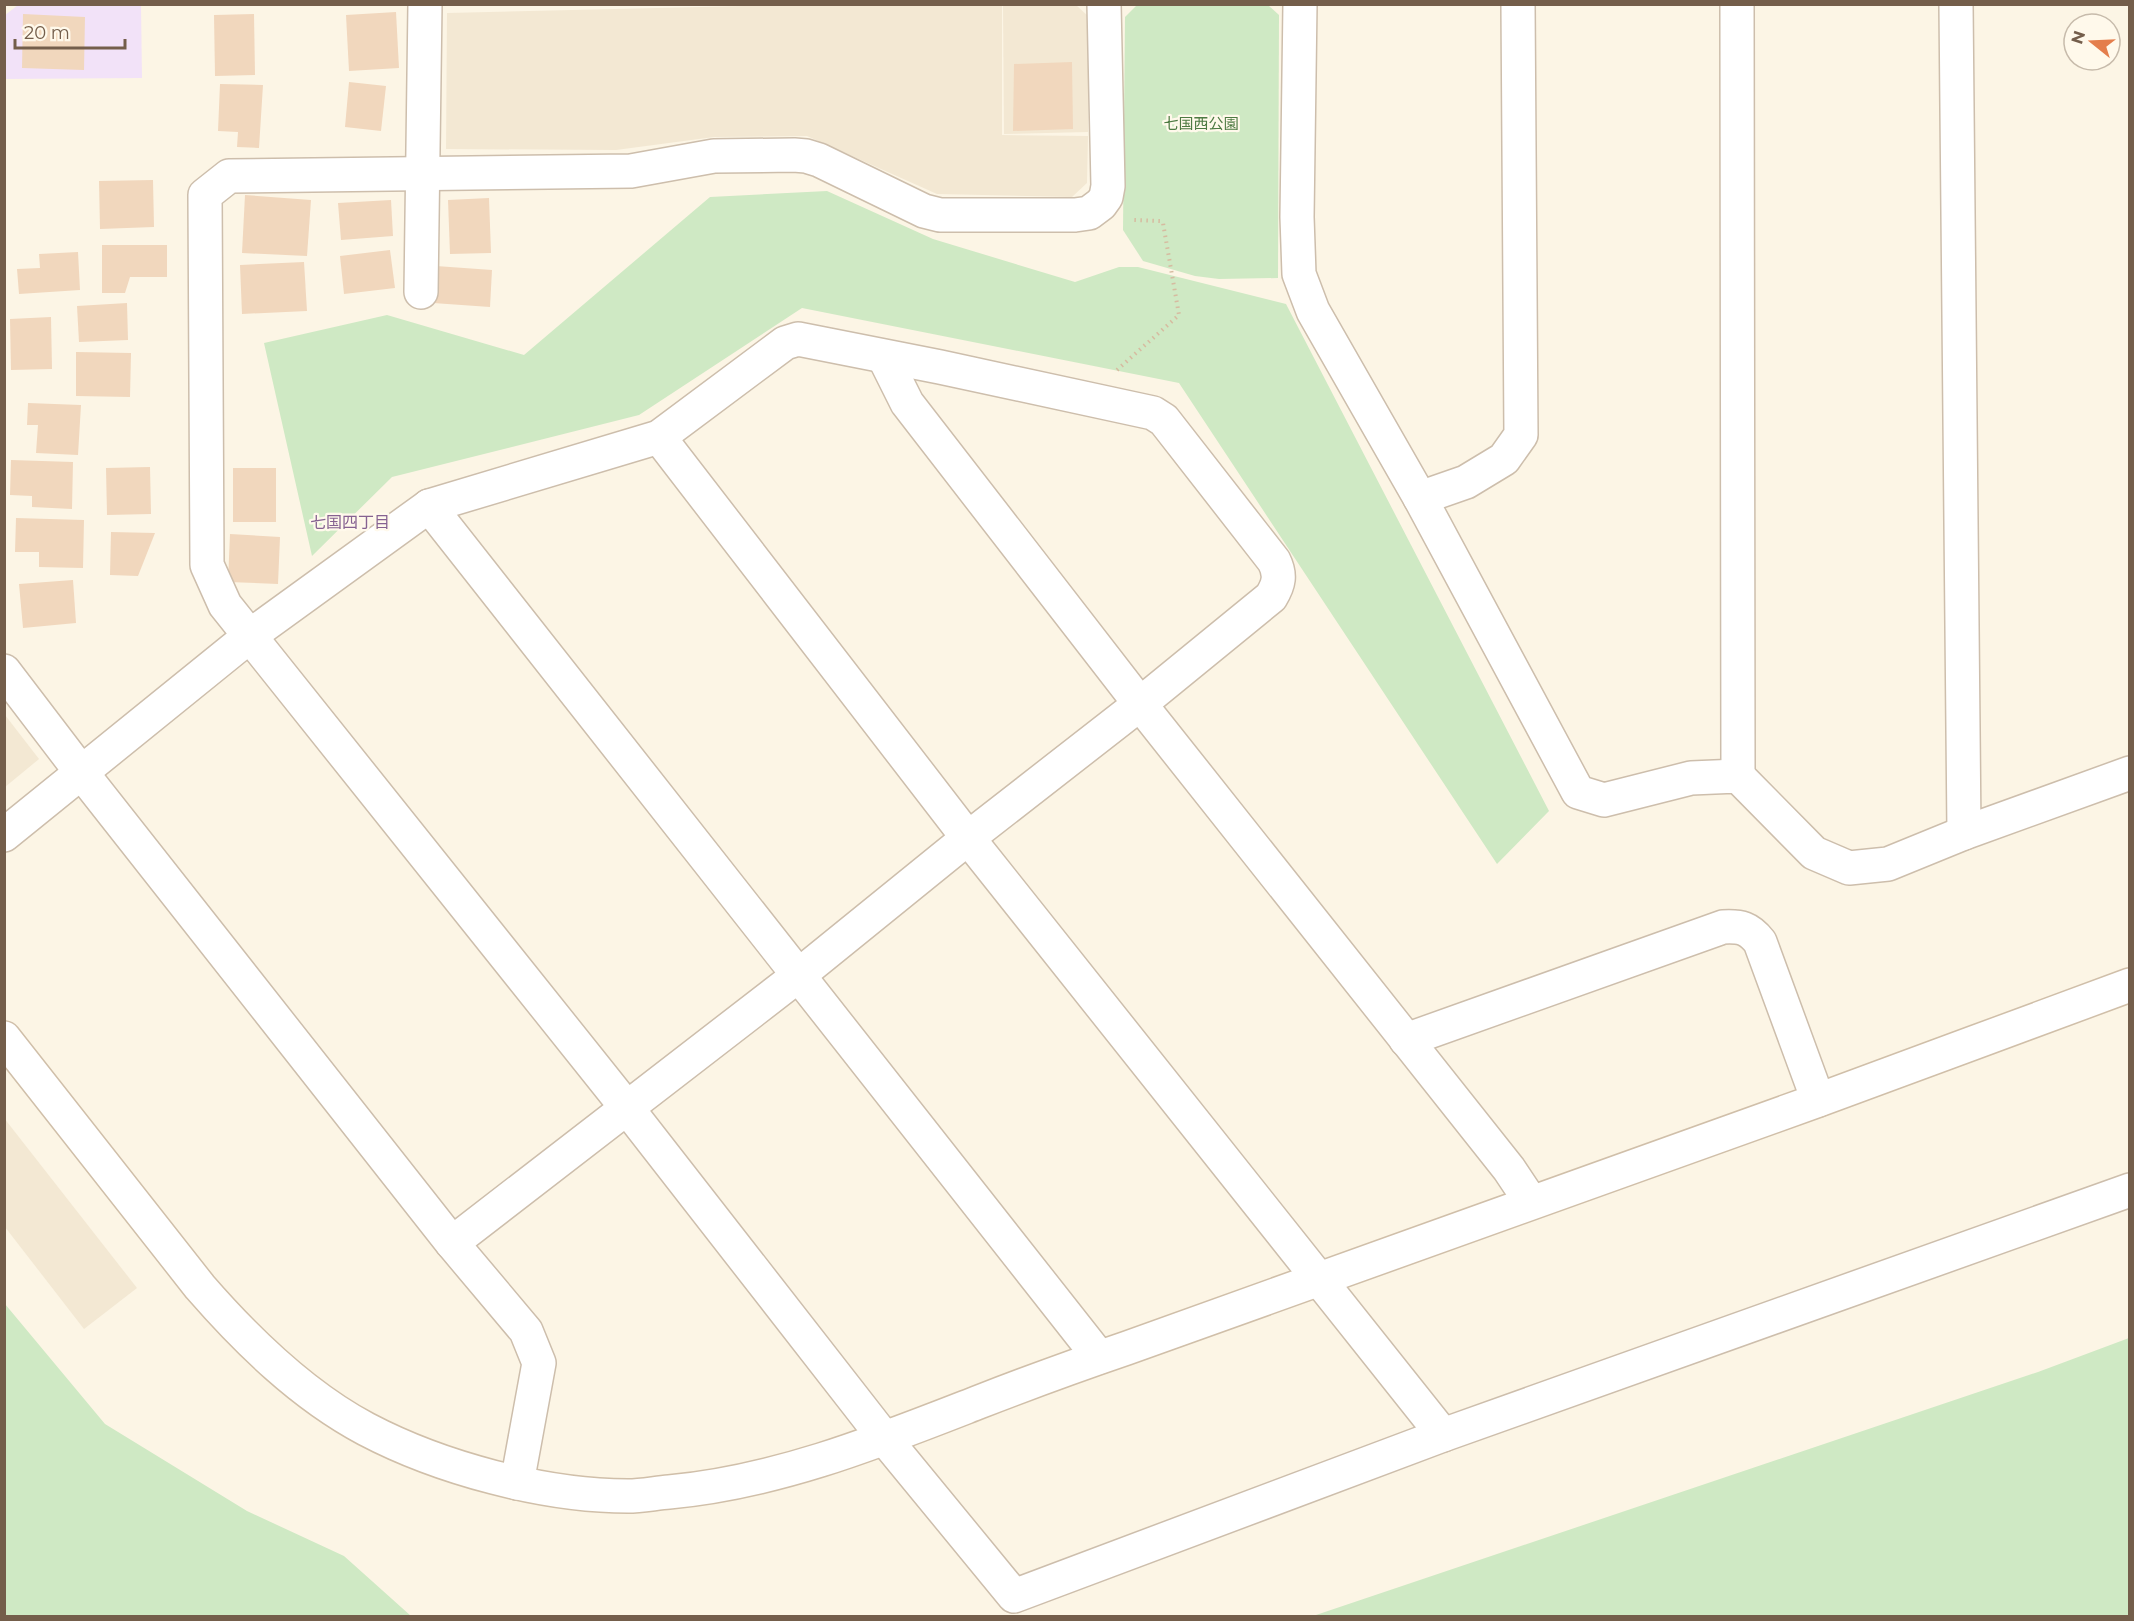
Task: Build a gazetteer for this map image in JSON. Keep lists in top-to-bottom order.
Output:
{
  "districts": ["七国四丁目"],
  "parks": ["七国西公園"],
  "scale_bar": "20 m",
  "north": "left"
}
